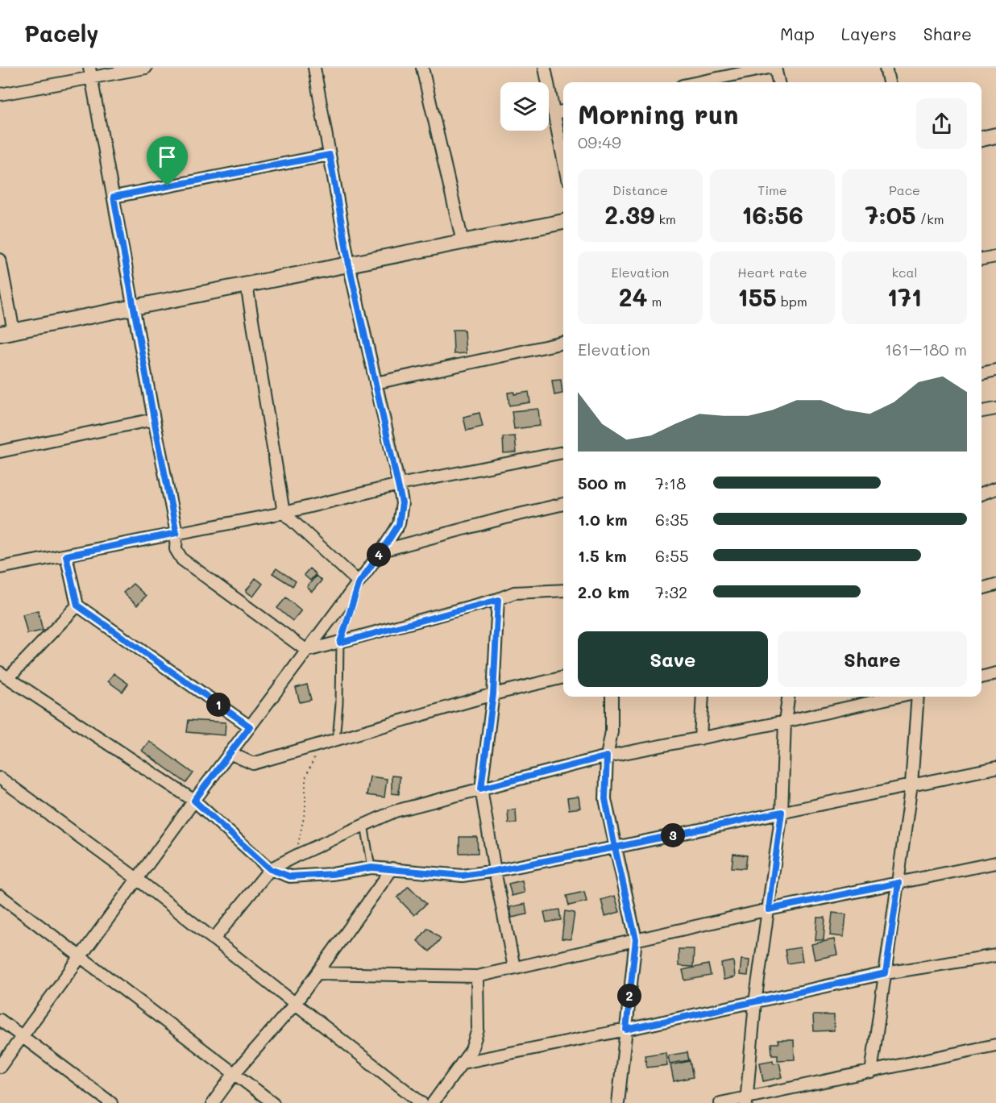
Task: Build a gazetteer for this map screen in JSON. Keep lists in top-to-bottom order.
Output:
{
  "page": {
    "header": "Pacely",
    "nav": ["Map", "Layers", "Share"],
    "heading": ["Morning run", "09:49"],
    "stats": [
      ["Distance", "2.39 km"],
      ["Time", "16:56"],
      ["Pace", "7:05 /km"],
      ["Elevation", "24 m"],
      ["Heart rate", "155 bpm"],
      ["kcal", "171"]
    ],
    "chart": ["Elevation", "161–180 m"],
    "list": [
      {
        "name": "500 m",
        "note": "7:18"
      },
      {
        "name": "1.0 km",
        "note": "6:35"
      },
      {
        "name": "1.5 km",
        "note": "6:55"
      },
      {
        "name": "2.0 km",
        "note": "7:32"
      }
    ],
    "pins": [
      "4",
      "1",
      "3",
      "2"
    ],
    "buttons": ["Save", "Share"]
  }
}
